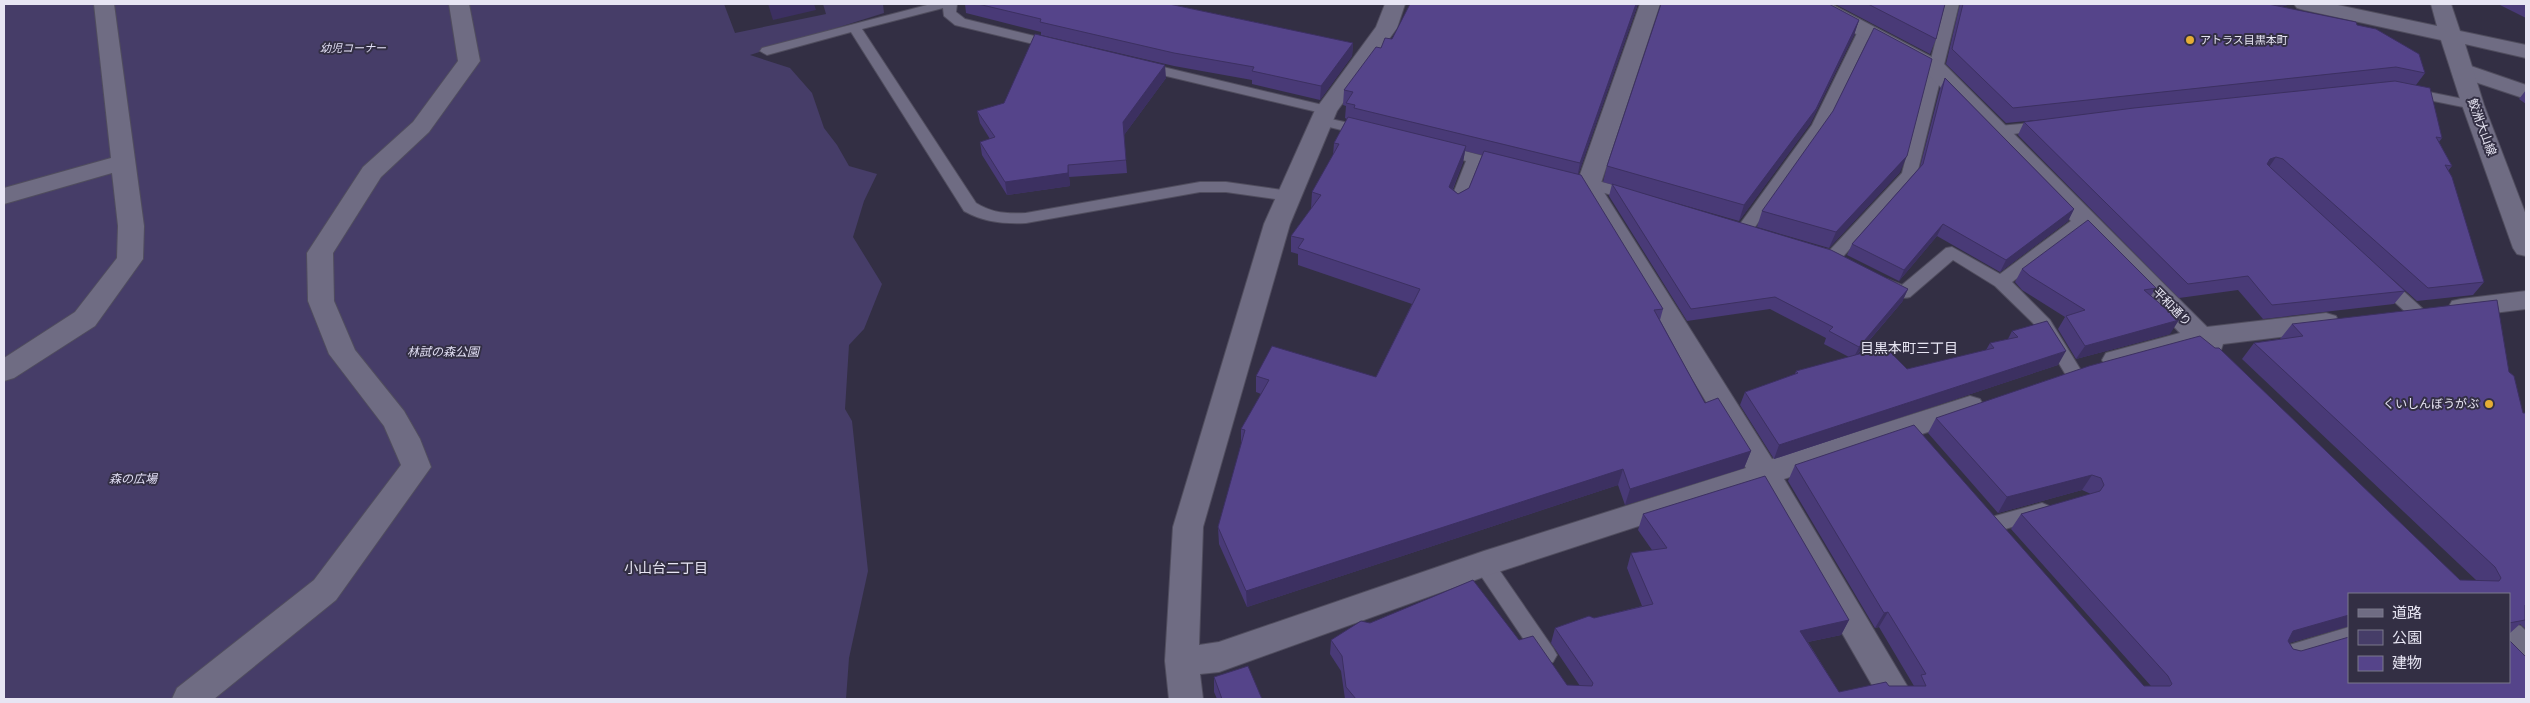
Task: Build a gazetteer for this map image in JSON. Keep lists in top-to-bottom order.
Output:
{
  "streets": {
    "street": ["鮫洲大山線", "平和通り"]
  },
  "districts": ["目黒本町三丁目", "小山台二丁目"],
  "parks": ["幼児コーナー", "林試の森公園", "森の広場"],
  "places": ["アトラス目黒本町", "くいしんぼうがぶ"],
  "legend": ["道路", "公園", "建物"]
}
